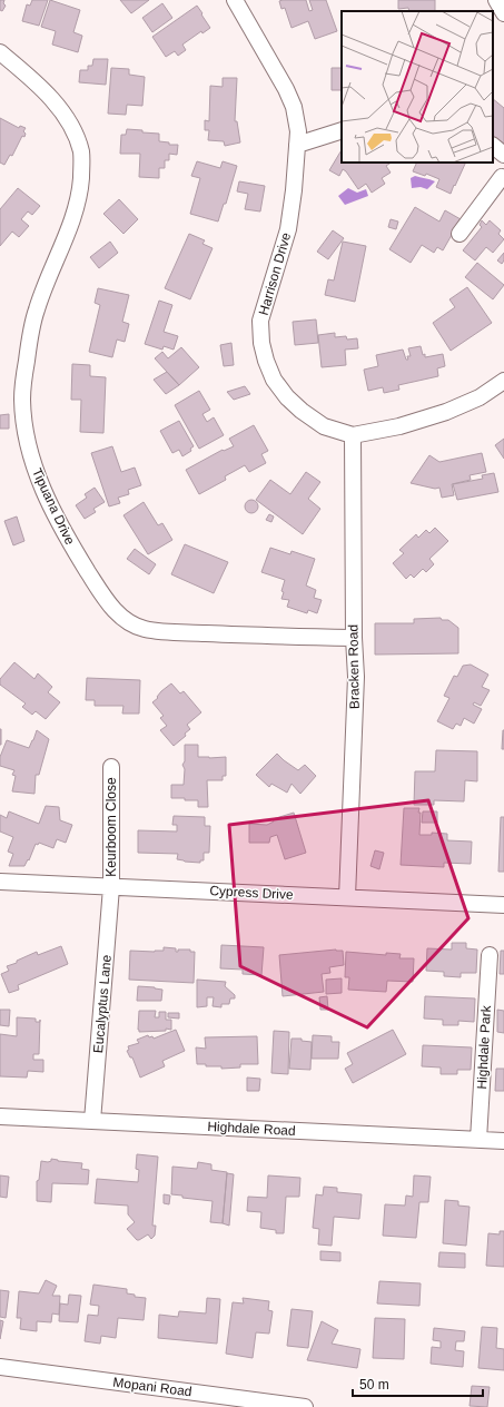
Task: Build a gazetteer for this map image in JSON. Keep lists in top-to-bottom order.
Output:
{
  "streets": {
    "street": [
      "Harrison Drive",
      "Tipuana Drive",
      "Bracken Road",
      "Keurboom Close",
      "Cypress Drive",
      "Eucalyptus Lane",
      "Highdale Park",
      "Highdale Road",
      "Mopani Road"
    ]
  },
  "crossings": [
    ["Harrison Drive", "Bracken Road"],
    ["Tipuana Drive", "Bracken Road"],
    ["Bracken Road", "Cypress Drive"],
    ["Keurboom Close", "Cypress Drive"],
    ["Keurboom Close", "Eucalyptus Lane"],
    ["Cypress Drive", "Eucalyptus Lane"],
    ["Eucalyptus Lane", "Highdale Road"],
    ["Highdale Park", "Highdale Road"]
  ],
  "scale_bar": "50 m"
}
